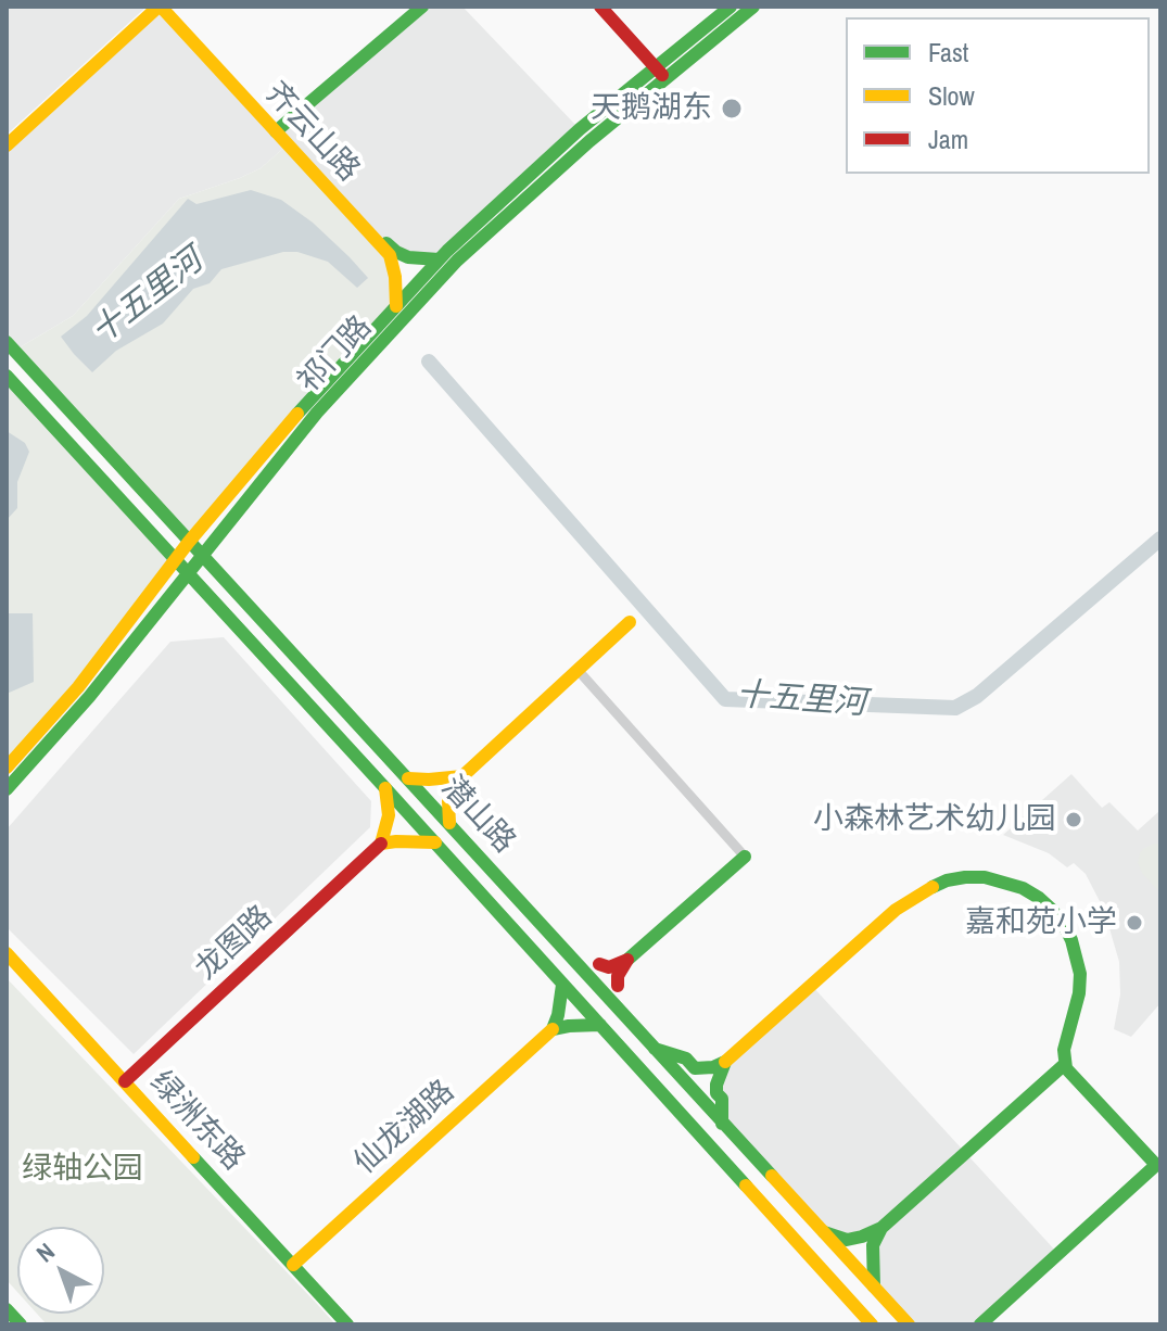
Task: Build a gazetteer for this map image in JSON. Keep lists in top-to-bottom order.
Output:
{
  "streets": {
    "street": [
      "齐云山路",
      "祁门路",
      "潜山路",
      "龙图路",
      "绿洲东路",
      "仙龙湖路"
    ]
  },
  "crossings": [
    ["齐云山路", "祁门路"],
    ["祁门路", "潜山路"],
    ["龙图路", "绿洲东路"],
    ["绿洲东路", "仙龙湖路"]
  ],
  "water": ["十五里河"],
  "parks": ["绿轴公园"],
  "places": ["天鹅湖东", "小森林艺术幼儿园", "嘉和苑小学"],
  "legend": ["Fast", "Slow", "Jam"],
  "north": "top left"
}
